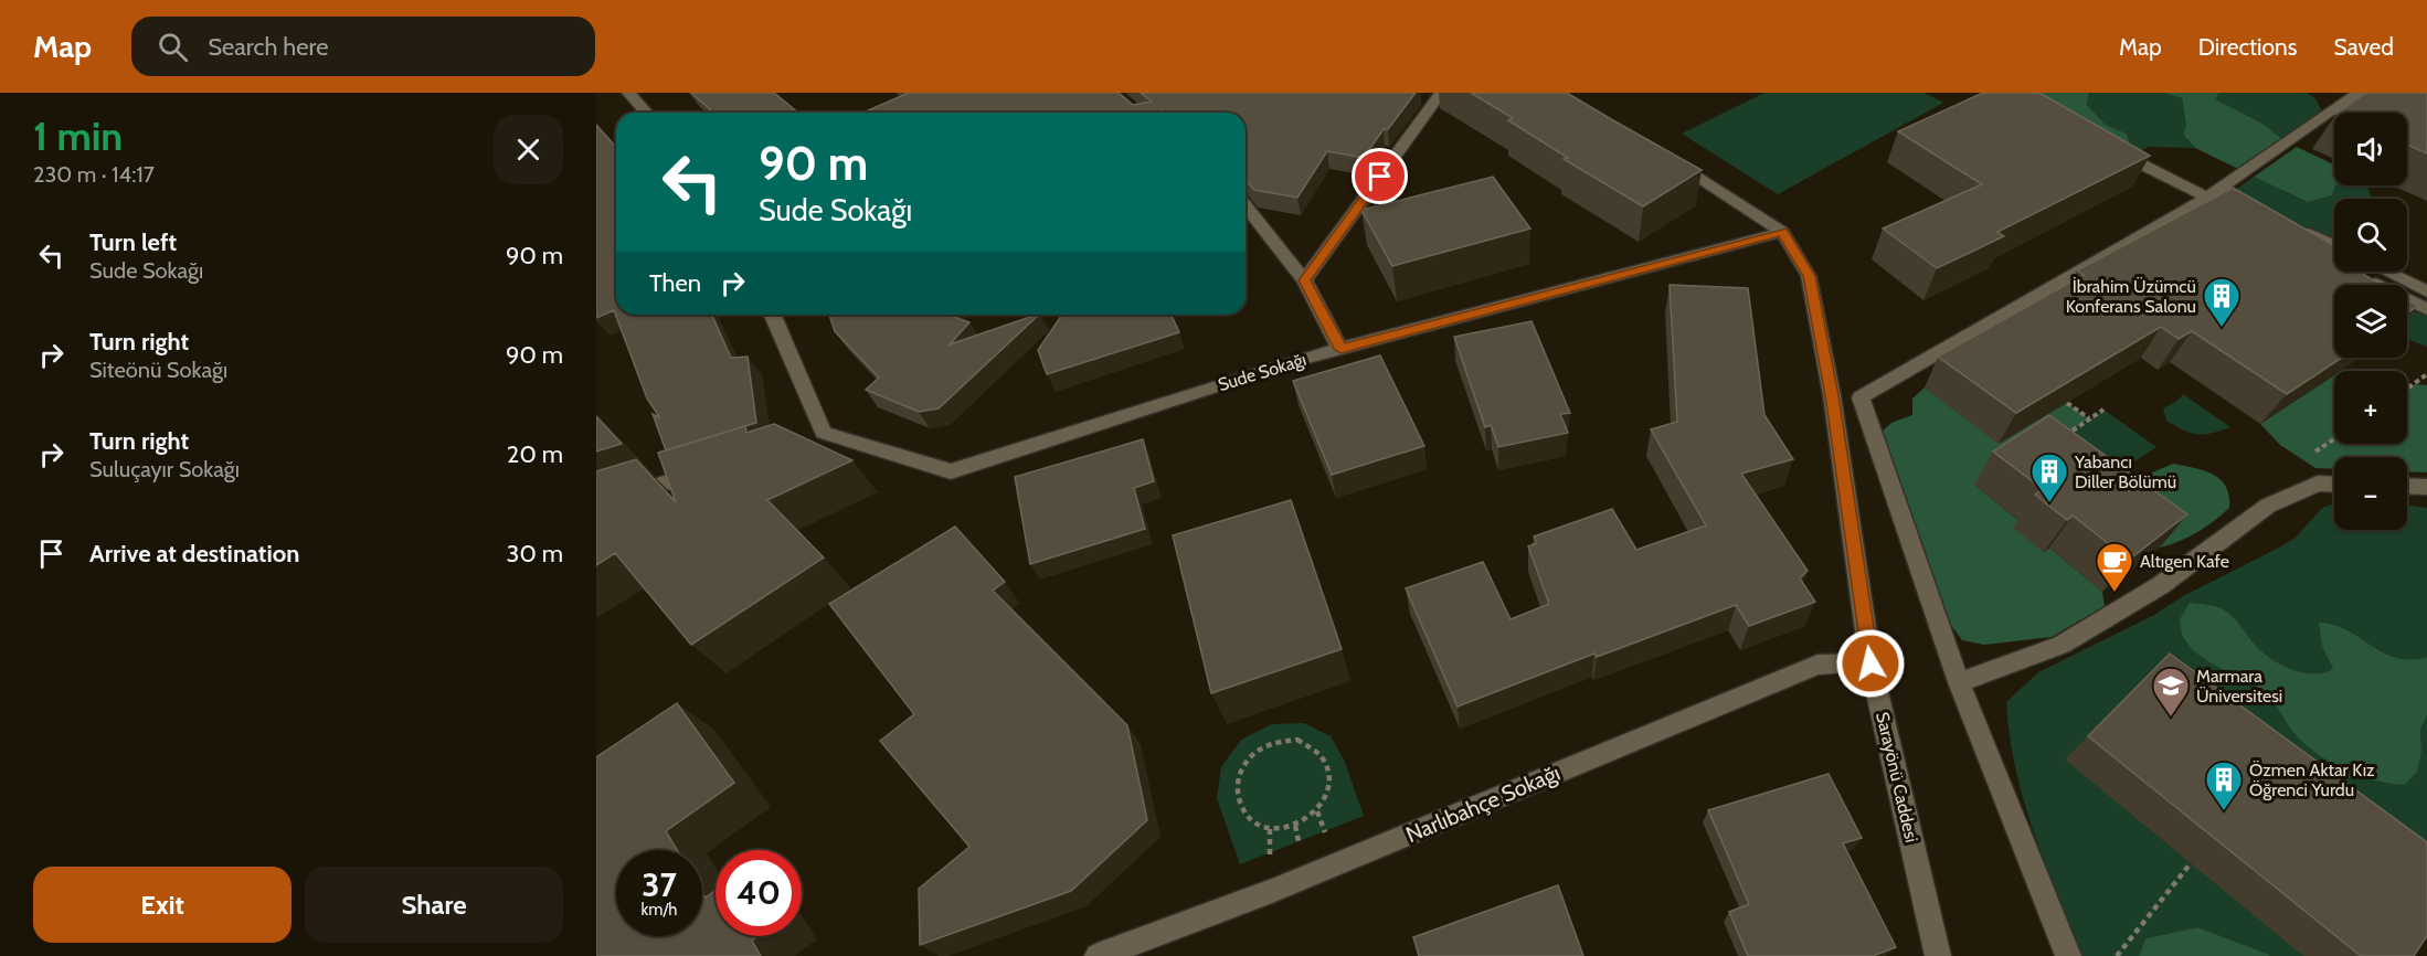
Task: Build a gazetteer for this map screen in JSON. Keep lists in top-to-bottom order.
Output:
{
  "streets": {
    "street": ["Sude Sokağı", "Sarayönü Caddesi", "Narlıbahçe Sokağı"]
  },
  "crossings": [
    ["Sude Sokağı", "Sarayönü Caddesi"],
    ["Sarayönü Caddesi", "Narlıbahçe Sokağı"]
  ],
  "places": {
    "building": ["İbrahim Üzümcü Konferans Salonu", "Yabancı Diller Bölümü", "Özmen Aktar Kız Öğrenci Yurdu"],
    "cafe": ["Altıgen Kafe"],
    "school or university": ["Marmara Üniversitesi"]
  },
  "page": {
    "header": "Map",
    "search": "Search here",
    "nav": ["Map", "Directions", "Saved"],
    "heading": ["1 min", "230 m · 14:17"],
    "map_buttons": ["+", "−"],
    "turn": ["90 m", "Sude Sokağı"],
    "list": [
      {
        "name": "Turn left",
        "note": "Sude Sokağı",
        "value": "90 m"
      },
      {
        "name": "Turn right",
        "note": "Siteönü Sokağı",
        "value": "90 m"
      },
      {
        "name": "Turn right",
        "note": "Suluçayır Sokağı",
        "value": "20 m"
      },
      {
        "name": "Arrive at destination",
        "value": "30 m"
      }
    ],
    "then": "Then",
    "speed": "37 km/h",
    "limit": "40",
    "buttons": ["Exit", "Share"]
  }
}
